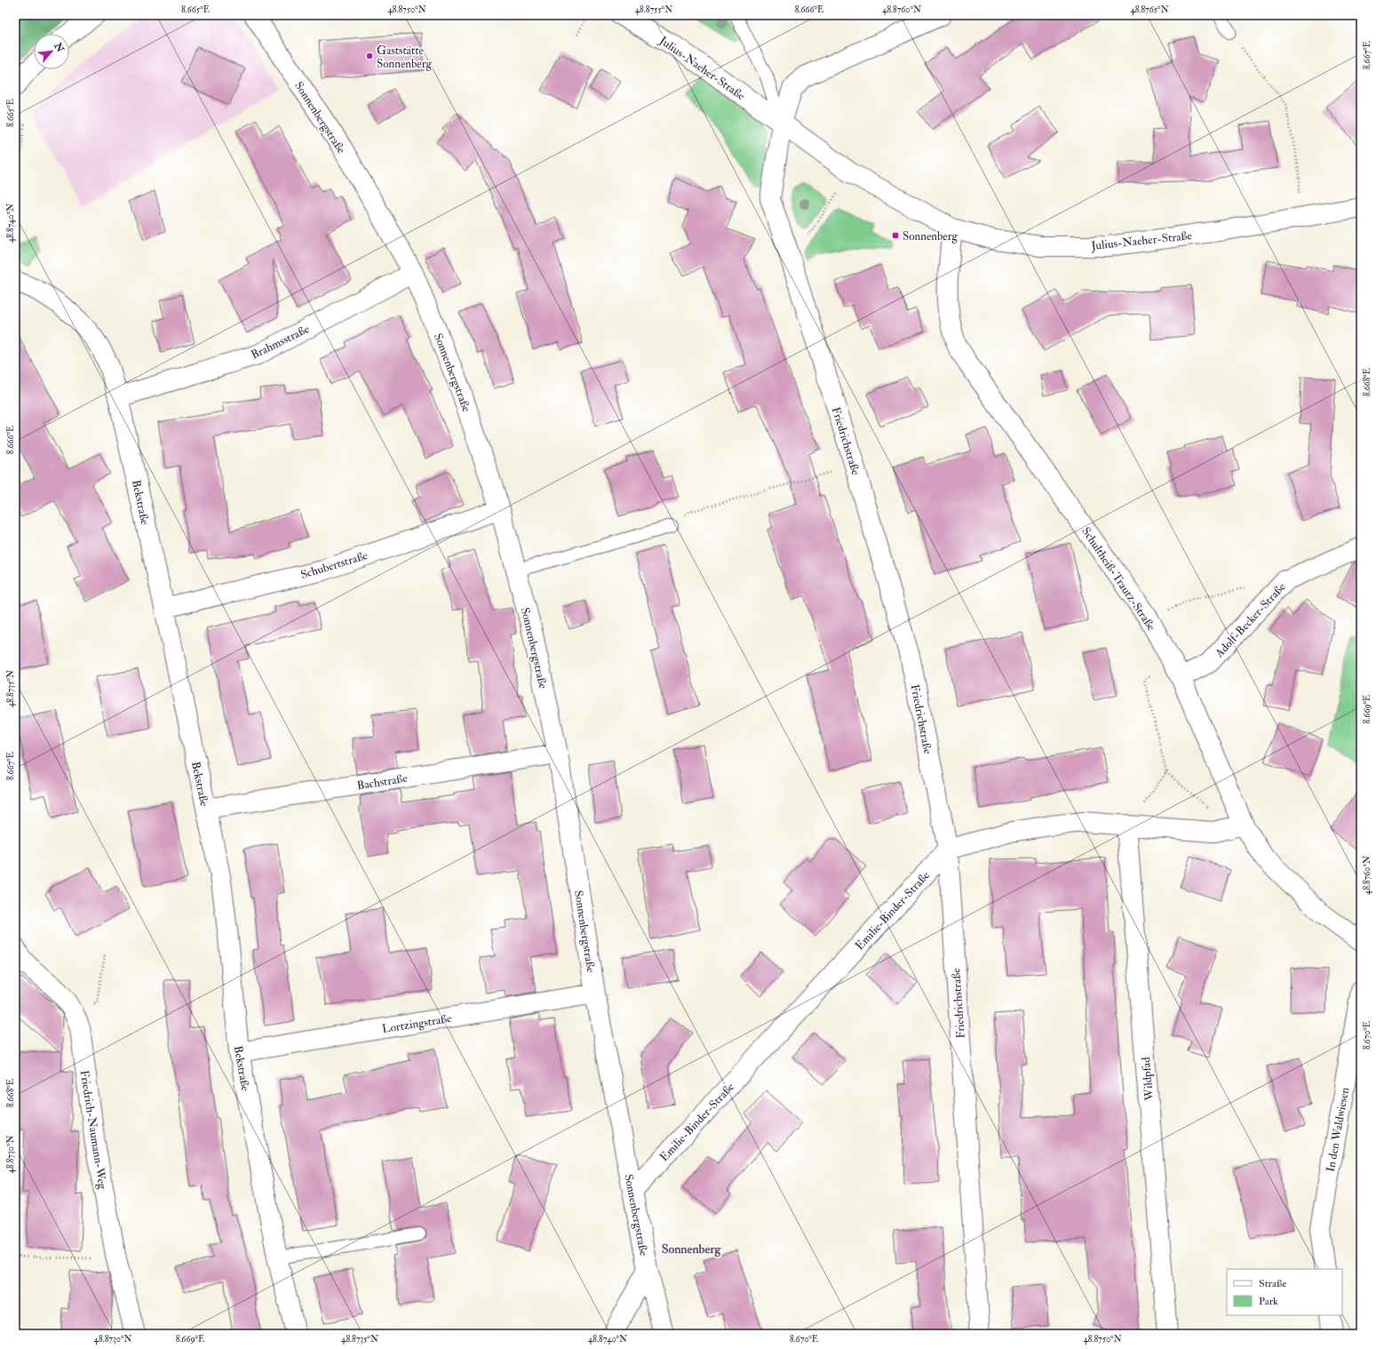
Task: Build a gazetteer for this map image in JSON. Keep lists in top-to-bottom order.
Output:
{
  "streets": {
    "street": [
      "Julius-Naeher-Straße",
      "Sonnenbergstraße",
      "Brahmsstraße",
      "Friedrichstraße",
      "Bekstraße",
      "Schubertstraße",
      "Schultheiß-Trautz-Straße",
      "Adolf-Becker-Straße",
      "Bachstraße",
      "Emilie-Binder-Straße",
      "Lortzingstraße",
      "Wildpfad",
      "Friedrich-Naumann-Weg",
      "In den Waldwiesen"
    ]
  },
  "crossings": [
    ["Julius-Naeher-Straße", "Friedrichstraße"],
    ["Julius-Naeher-Straße", "Schultheiß-Trautz-Straße"],
    ["Sonnenbergstraße", "Brahmsstraße"],
    ["Sonnenbergstraße", "Schubertstraße"],
    ["Sonnenbergstraße", "Bachstraße"],
    ["Sonnenbergstraße", "Emilie-Binder-Straße"],
    ["Sonnenbergstraße", "Lortzingstraße"],
    ["Brahmsstraße", "Bekstraße"],
    ["Friedrichstraße", "Emilie-Binder-Straße"],
    ["Bekstraße", "Schubertstraße"],
    ["Bekstraße", "Bachstraße"],
    ["Bekstraße", "Lortzingstraße"],
    ["Schultheiß-Trautz-Straße", "Adolf-Becker-Straße"]
  ],
  "districts": ["Sonnenberg"],
  "places": {
    "other": ["Gaststätte Sonnenberg"],
    "transit": ["Sonnenberg"]
  },
  "legend": ["Straße", "Park"],
  "north": "top right",
  "coordinates": [
    "8.665°E",
    "48.8750°N",
    "48.8755°N",
    "8.666°E",
    "48.8760°N",
    "48.8765°N",
    "8.667°E",
    "48.8740°N",
    "8.668°E",
    "48.8735°N",
    "8.669°E",
    "8.670°E",
    "48.8730°N"
  ]
}
